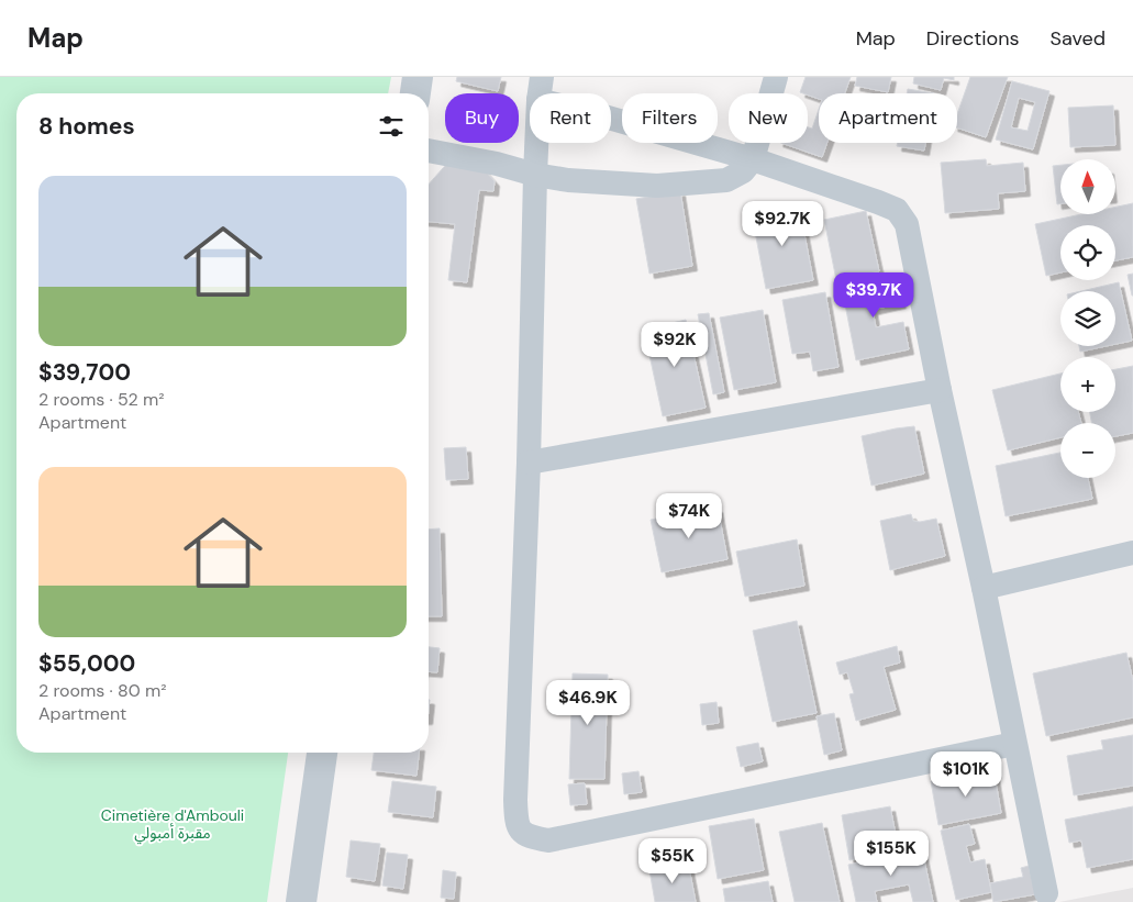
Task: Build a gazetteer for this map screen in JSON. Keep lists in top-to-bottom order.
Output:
{
  "parks": ["Cimetière d'Ambouli مقبرة أمبولي"],
  "north": "top",
  "page": {
    "header": "Map",
    "nav": ["Map", "Directions", "Saved"],
    "chip": [
      "Buy",
      "Rent",
      "Filters",
      "New",
      "Apartment"
    ],
    "heading": "8 homes",
    "map_buttons": ["+", "−"],
    "list": [
      {
        "name": "$39,700",
        "note": "2 rooms · 52 m² · Apartment"
      },
      {
        "name": "$55,000",
        "note": "2 rooms · 80 m² · Apartment"
      }
    ],
    "price": [
      "$92.7K",
      "$39.7K",
      "$92K",
      "$74K",
      "$46.9K",
      "$101K",
      "$155K",
      "$55K"
    ]
  }
}
